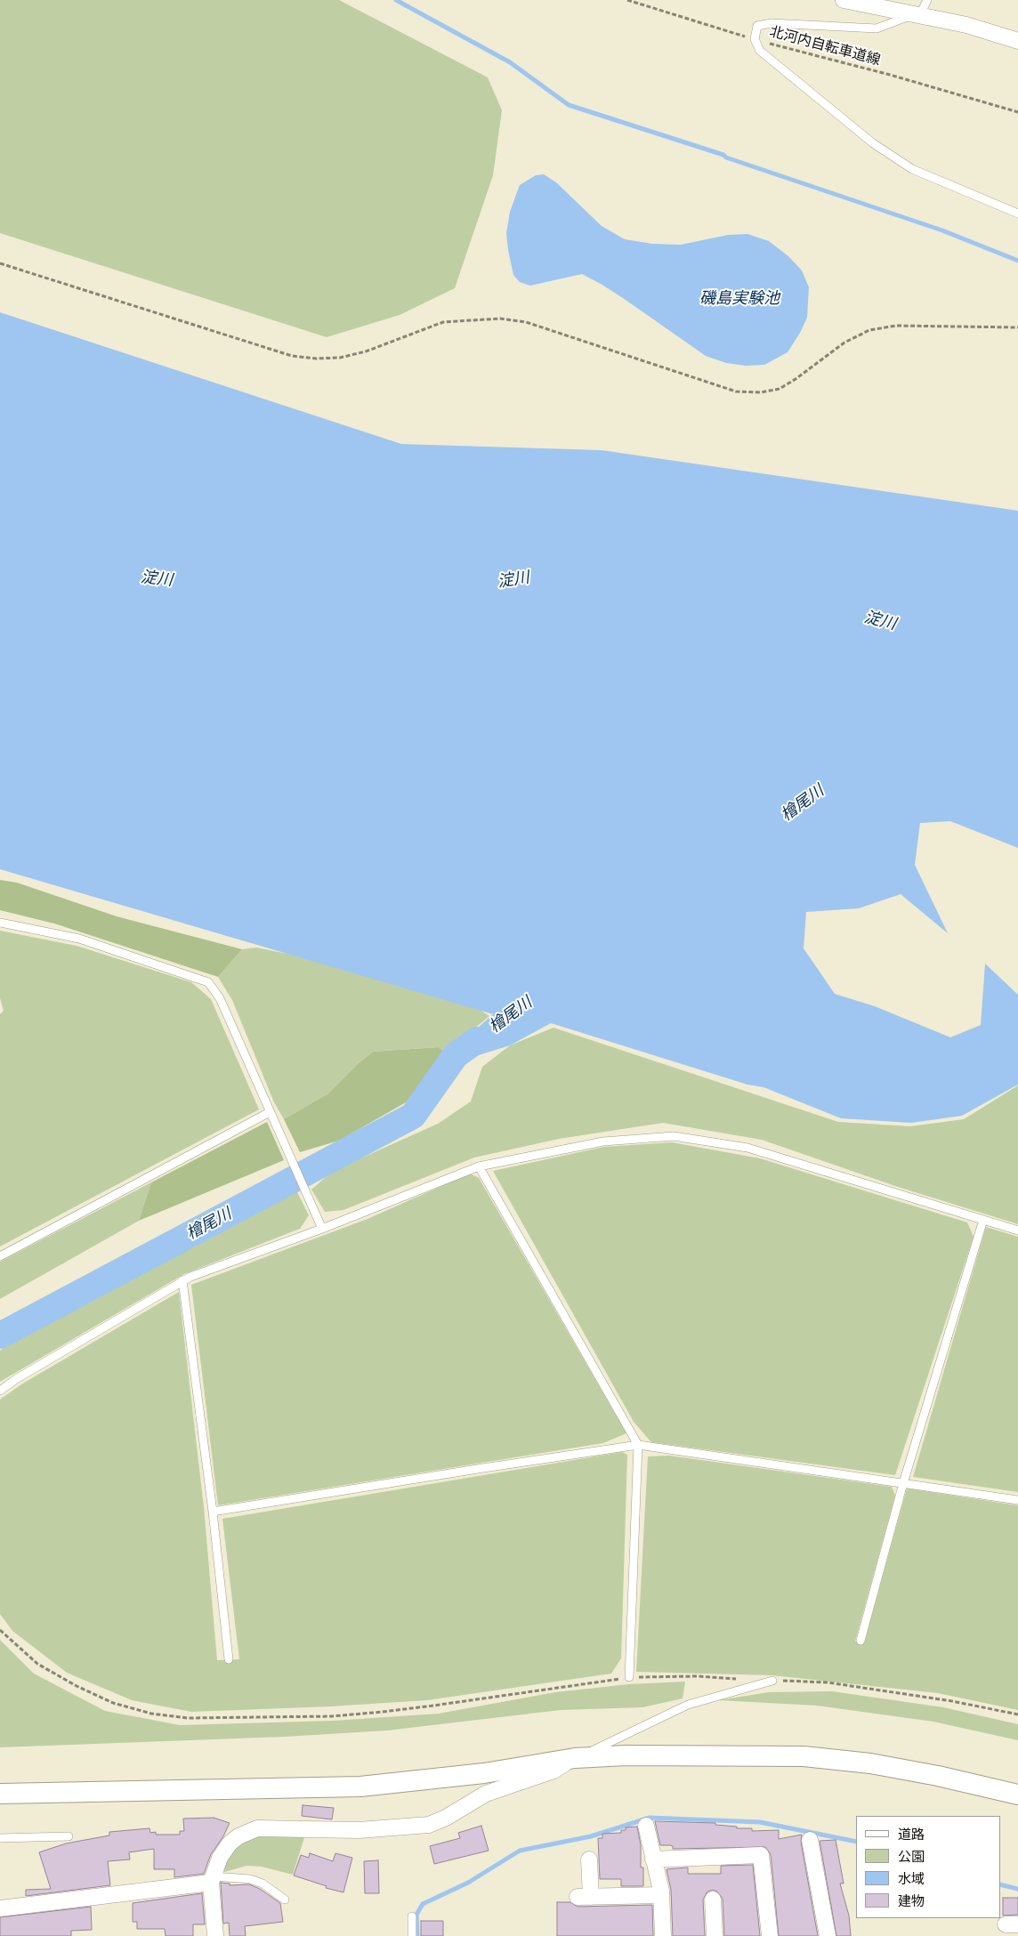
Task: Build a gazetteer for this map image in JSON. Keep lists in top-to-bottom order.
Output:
{
  "streets": {
    "path": ["北河内自転車道線"]
  },
  "water": ["磯島実験池", "淀川", "檜尾川"],
  "legend": [
    "道路",
    "公園",
    "水域",
    "建物"
  ]
}
